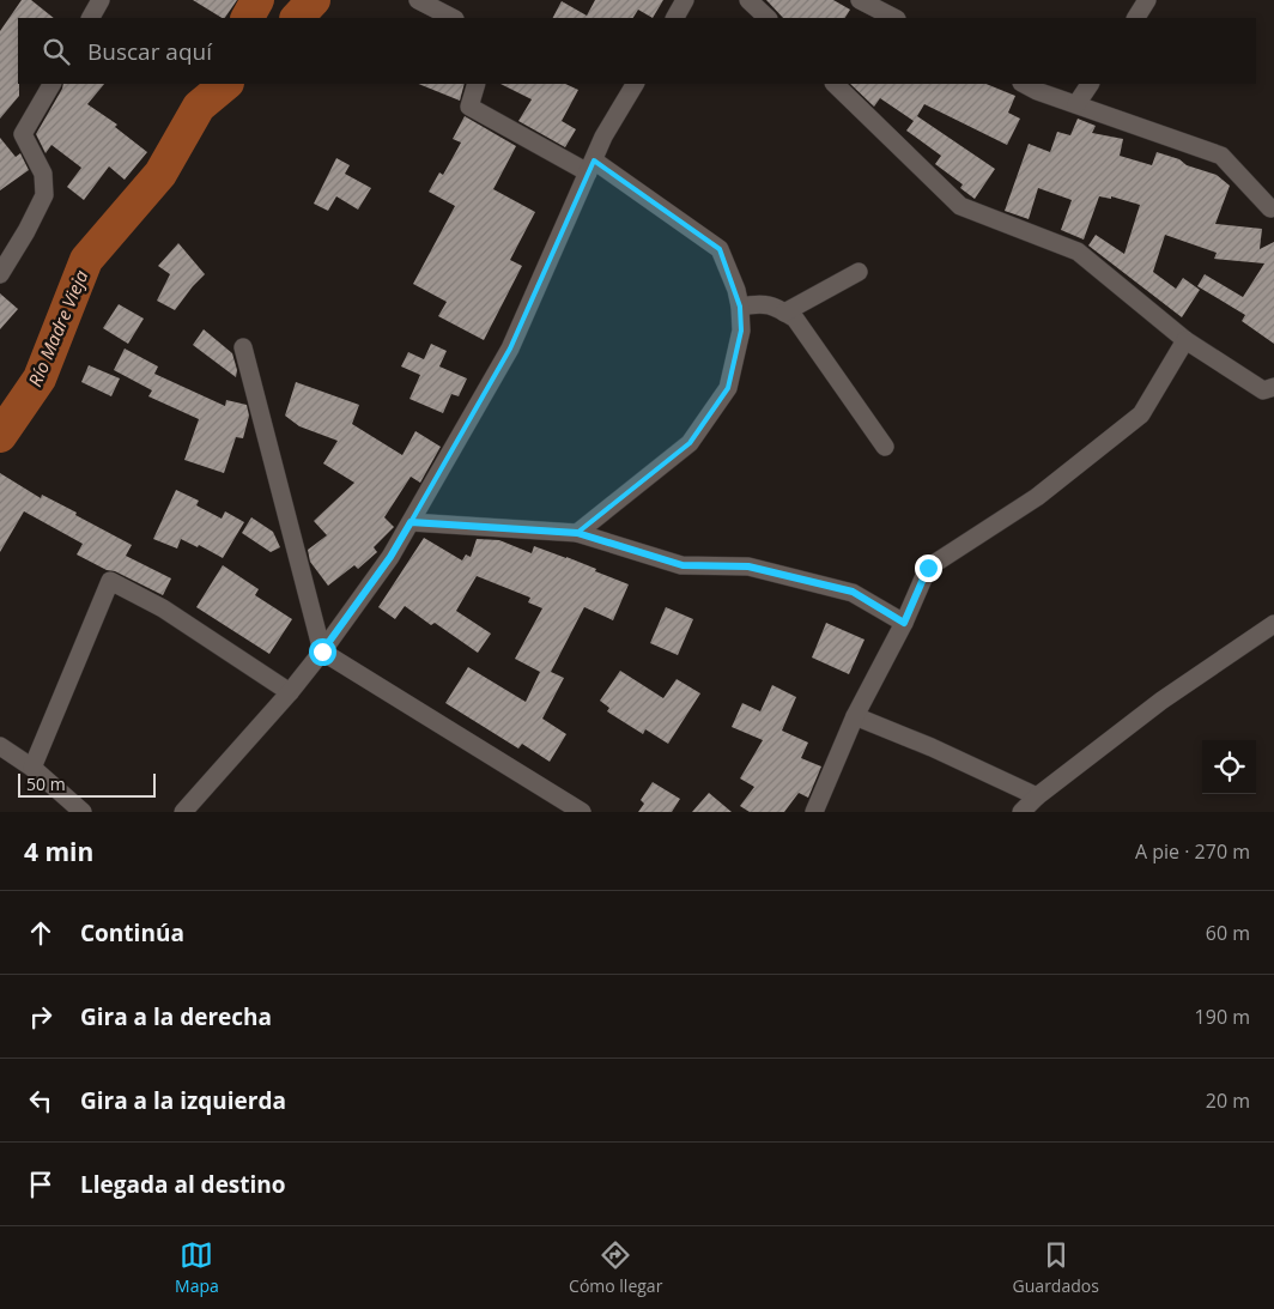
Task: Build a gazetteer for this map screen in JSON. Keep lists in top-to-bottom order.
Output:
{
  "water": ["Río Madre Vieja"],
  "scale_bar": "50 m",
  "page": {
    "search": "Buscar aquí",
    "scale": "50 m",
    "heading": ["4 min", "A pie · 270 m"],
    "list": [
      ["Continúa", "60 m"],
      ["Gira a la derecha", "190 m"],
      ["Gira a la izquierda", "20 m"],
      "Llegada al destino"
    ],
    "nav": ["Mapa", "Cómo llegar", "Guardados"]
  }
}
